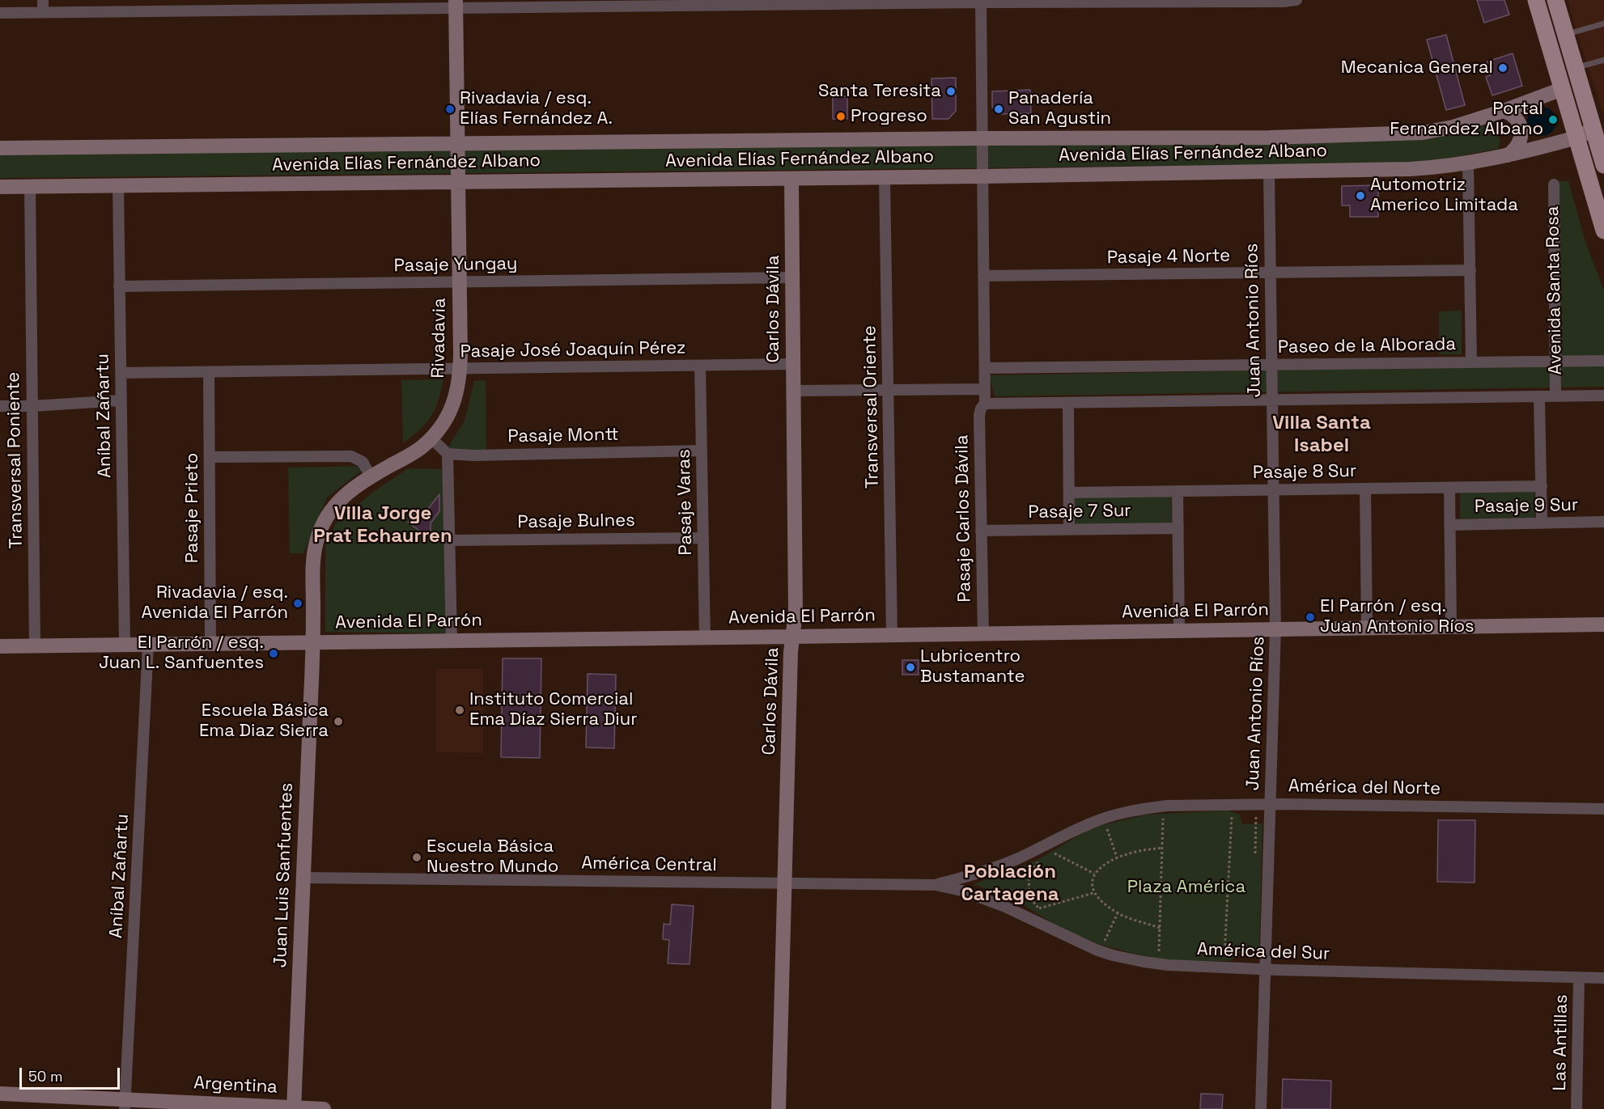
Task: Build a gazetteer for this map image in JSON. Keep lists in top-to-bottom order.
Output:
{
  "streets": {
    "main road": [
      "Avenida Elías Fernández Albano",
      "Carlos Dávila",
      "Rivadavia",
      "Avenida El Parrón",
      "Juan Luis Sanfuentes",
      "Argentina"
    ],
    "street": [
      "Pasaje 4 Norte",
      "Pasaje Yungay",
      "Avenida Santa Rosa",
      "Juan Antonio Ríos",
      "Paseo de la Alborada",
      "Pasaje José Joaquín Pérez",
      "Transversal Oriente",
      "Aníbal Zañartu",
      "Pasaje Montt",
      "Transversal Poniente",
      "Pasaje 8 Sur",
      "Pasaje Varas",
      "Pasaje 9 Sur",
      "Pasaje Prieto",
      "Pasaje 7 Sur",
      "Pasaje Carlos Dávila",
      "Pasaje Bulnes",
      "América del Norte",
      "América Central",
      "América del Sur",
      "Las Antillas"
    ]
  },
  "crossings": [
    ["Avenida Elías Fernández Albano", "Carlos Dávila"],
    ["Avenida Elías Fernández Albano", "Juan Antonio Ríos"],
    ["Avenida Elías Fernández Albano", "Rivadavia"],
    ["Avenida Elías Fernández Albano", "Transversal Oriente"],
    ["Avenida Elías Fernández Albano", "Aníbal Zañartu"],
    ["Avenida Elías Fernández Albano", "Transversal Poniente"],
    ["Pasaje 4 Norte", "Juan Antonio Ríos"],
    ["Pasaje Yungay", "Carlos Dávila"],
    ["Pasaje Yungay", "Rivadavia"],
    ["Pasaje Yungay", "Aníbal Zañartu"],
    ["Avenida Santa Rosa", "Paseo de la Alborada"],
    ["Carlos Dávila", "Pasaje José Joaquín Pérez"],
    ["Carlos Dávila", "Avenida El Parrón"],
    ["Carlos Dávila", "América Central"],
    ["Juan Antonio Ríos", "Paseo de la Alborada"],
    ["Juan Antonio Ríos", "Pasaje 8 Sur"],
    ["Juan Antonio Ríos", "Avenida El Parrón"],
    ["Juan Antonio Ríos", "América del Norte"],
    ["Juan Antonio Ríos", "América del Sur"],
    ["Rivadavia", "Pasaje José Joaquín Pérez"],
    ["Rivadavia", "Avenida El Parrón"],
    ["Rivadavia", "Juan Luis Sanfuentes"],
    ["Pasaje José Joaquín Pérez", "Aníbal Zañartu"],
    ["Pasaje José Joaquín Pérez", "Pasaje Varas"],
    ["Pasaje José Joaquín Pérez", "Pasaje Prieto"],
    ["Transversal Oriente", "Avenida El Parrón"],
    ["Aníbal Zañartu", "Avenida El Parrón"],
    ["Aníbal Zañartu", "Argentina"],
    ["Pasaje Montt", "Pasaje Varas"],
    ["Transversal Poniente", "Avenida El Parrón"],
    ["Pasaje Varas", "Pasaje Bulnes"],
    ["Pasaje Varas", "Avenida El Parrón"],
    ["Pasaje Prieto", "Avenida El Parrón"],
    ["Pasaje 7 Sur", "Pasaje Carlos Dávila"],
    ["Pasaje Carlos Dávila", "Avenida El Parrón"],
    ["Avenida El Parrón", "Juan Luis Sanfuentes"],
    ["América del Norte", "América Central"],
    ["América del Norte", "América del Sur"],
    ["América Central", "Juan Luis Sanfuentes"],
    ["América Central", "América del Sur"],
    ["Juan Luis Sanfuentes", "Argentina"],
    ["América del Sur", "Las Antillas"]
  ],
  "districts": ["Villa Santa Isabel", "Villa Jorge Prat Echaurren", "Población Cartagena"],
  "parks": ["Plaza América"],
  "places": [
    "Mecanica General",
    "Santa Teresita",
    "Rivadavia / esq. Elías Fernández A.",
    "Panadería San Agustin",
    "Progreso",
    "Portal Fernandez Albano",
    "Automotriz Americo Limitada",
    "Rivadavia / esq. Avenida El Parrón",
    "El Parrón / esq. Juan Antonio Ríos",
    "El Parrón / esq. Juan L. Sanfuentes",
    "Lubricentro Bustamante",
    "Instituto Comercial Ema Díaz Sierra Diur",
    "Escuela Básica Ema Diaz Sierra",
    "Escuela Básica Nuestro Mundo"
  ],
  "scale_bar": "50 m"
}
